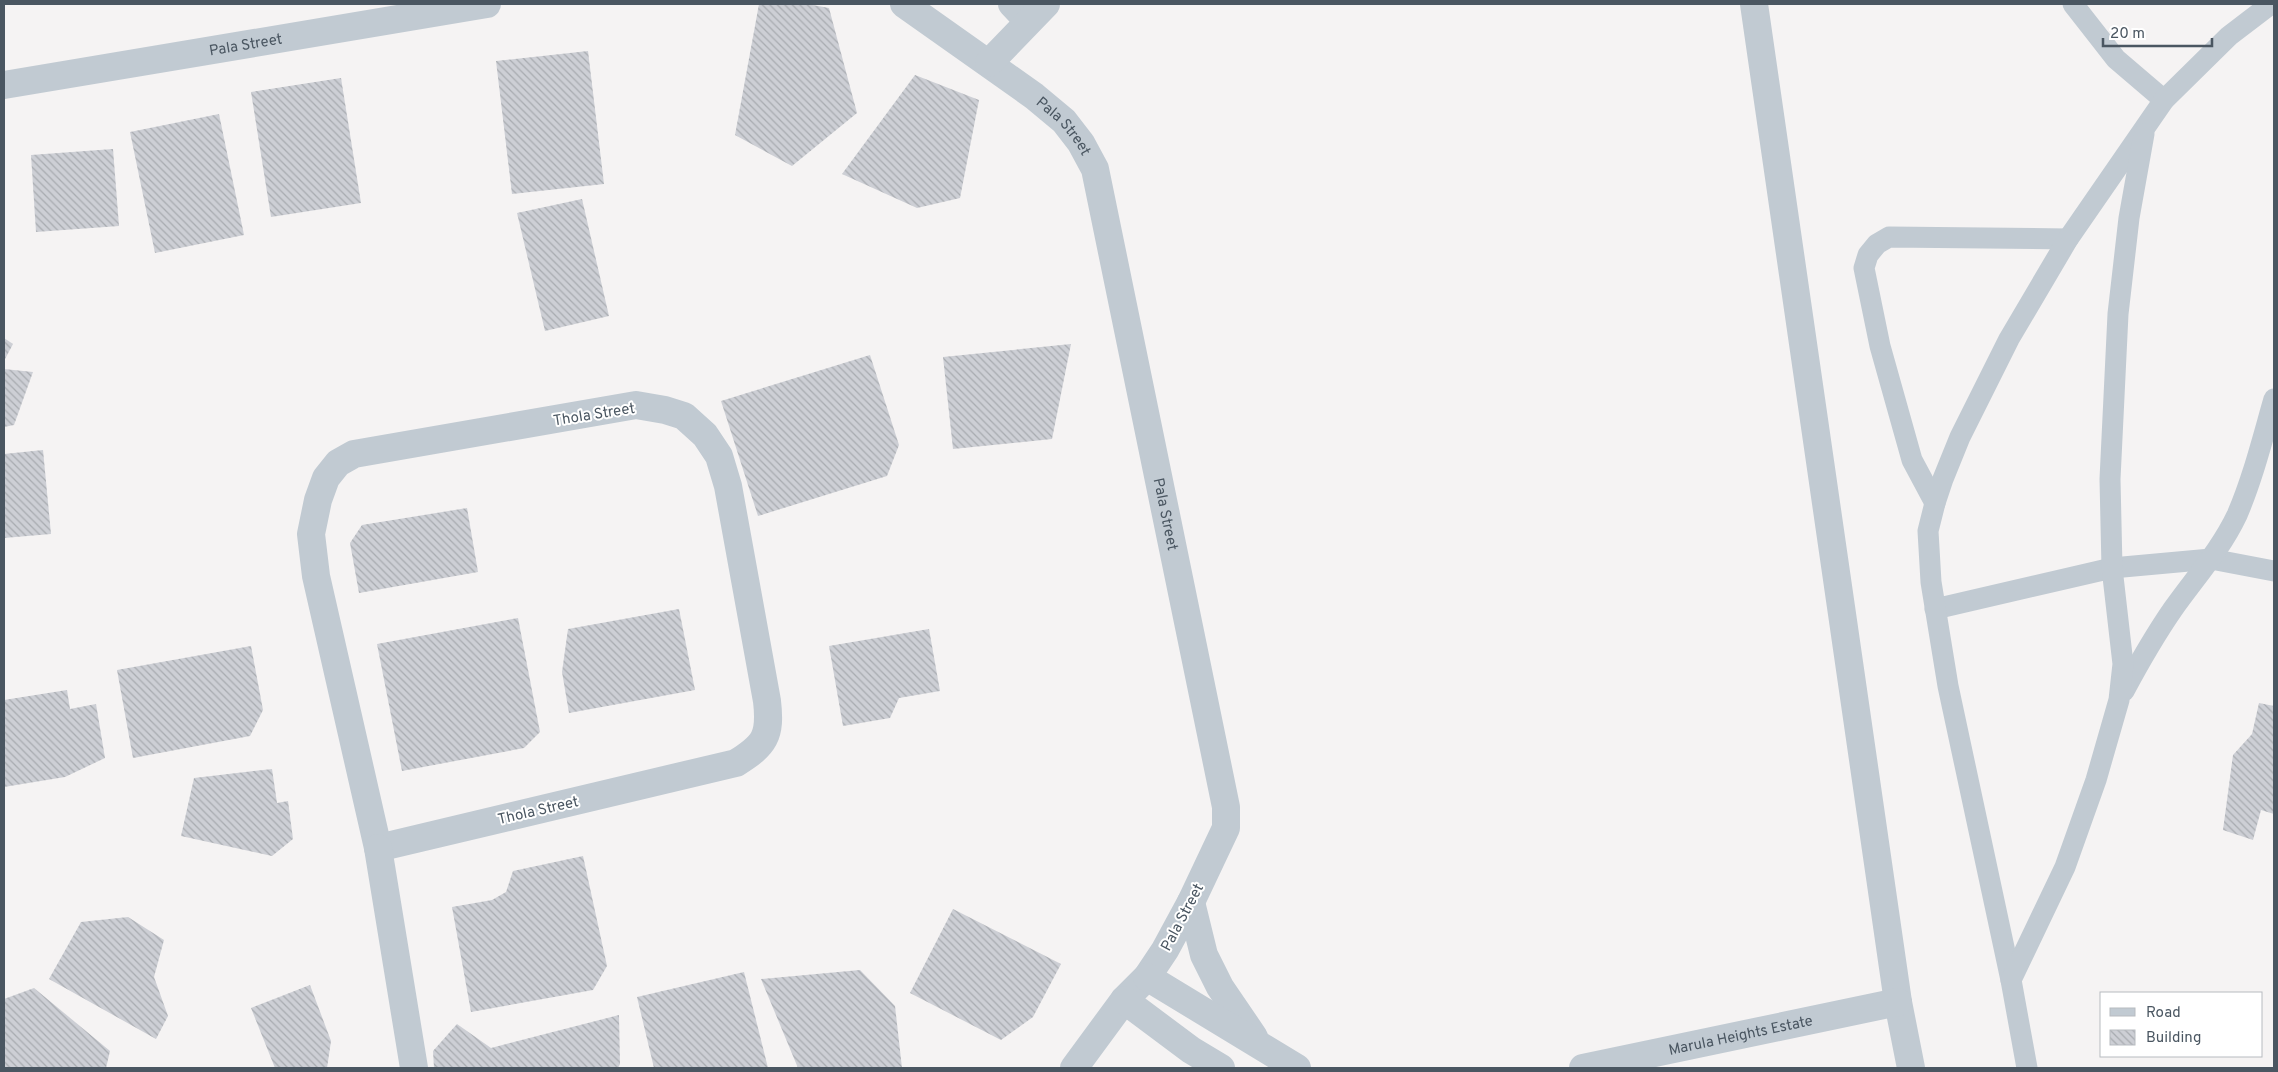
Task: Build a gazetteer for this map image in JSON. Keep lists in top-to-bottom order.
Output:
{
  "streets": {
    "street": ["Pala Street", "Thola Street", "Marula Heights Estate"]
  },
  "legend": ["Road", "Building"],
  "scale_bar": "20 m"
}
